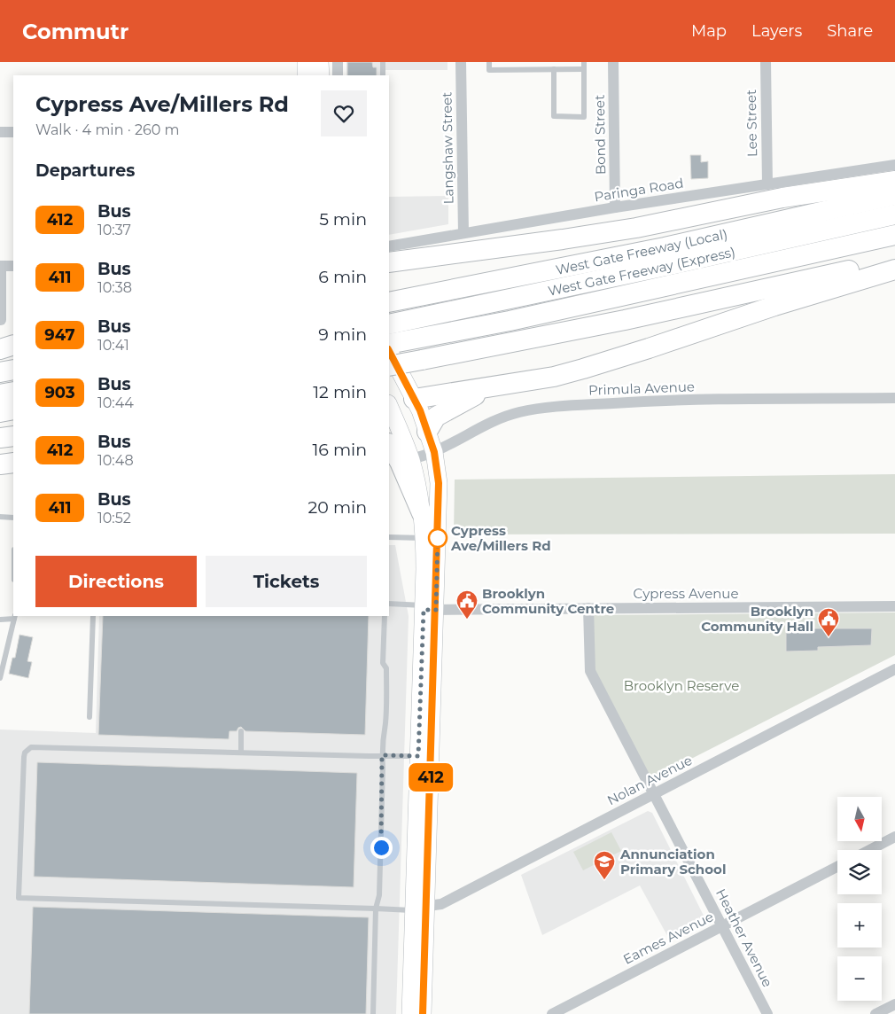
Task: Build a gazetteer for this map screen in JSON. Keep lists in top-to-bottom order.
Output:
{
  "streets": {
    "highway": ["West Gate Freeway (Local)", "West Gate Freeway (Express)"],
    "street": [
      "Lee Street",
      "Bond Street",
      "Langshaw Street",
      "Paringa Road",
      "Primula Avenue",
      "Cypress Avenue",
      "Nolan Avenue",
      "Eames Avenue",
      "Heather Avenue"
    ]
  },
  "crossings": [
    ["Lee Street", "Paringa Road"],
    ["Bond Street", "Paringa Road"],
    ["Langshaw Street", "Paringa Road"],
    ["Cypress Avenue", "Heather Avenue"],
    ["Nolan Avenue", "Heather Avenue"],
    ["Eames Avenue", "Heather Avenue"]
  ],
  "parks": ["Brooklyn Reserve"],
  "places": {
    "other": ["Cypress Ave/Millers Rd"],
    "public building": ["Brooklyn Community Centre", "Brooklyn Community Hall"],
    "school or university": ["Annunciation Primary School"]
  },
  "lines": ["bus line 412"],
  "north": "bottom",
  "page": {
    "header": "Commutr",
    "nav": ["Map", "Layers", "Share"],
    "on_map": "412",
    "heading": [
      ["Cypress Ave/Millers Rd", "Walk · 4 min · 260 m"],
      "Departures"
    ],
    "list": [
      {
        "mark": "412",
        "name": "Bus",
        "note": "10:37",
        "value": "5 min"
      },
      {
        "mark": "411",
        "name": "Bus",
        "note": "10:38",
        "value": "6 min"
      },
      {
        "mark": "947",
        "name": "Bus",
        "note": "10:41",
        "value": "9 min"
      },
      {
        "mark": "903",
        "name": "Bus",
        "note": "10:44",
        "value": "12 min"
      },
      {
        "mark": "412",
        "name": "Bus",
        "note": "10:48",
        "value": "16 min"
      },
      {
        "mark": "411",
        "name": "Bus",
        "note": "10:52",
        "value": "20 min"
      }
    ],
    "buttons": ["Directions", "Tickets"],
    "map_buttons": ["+", "−"]
  }
}
